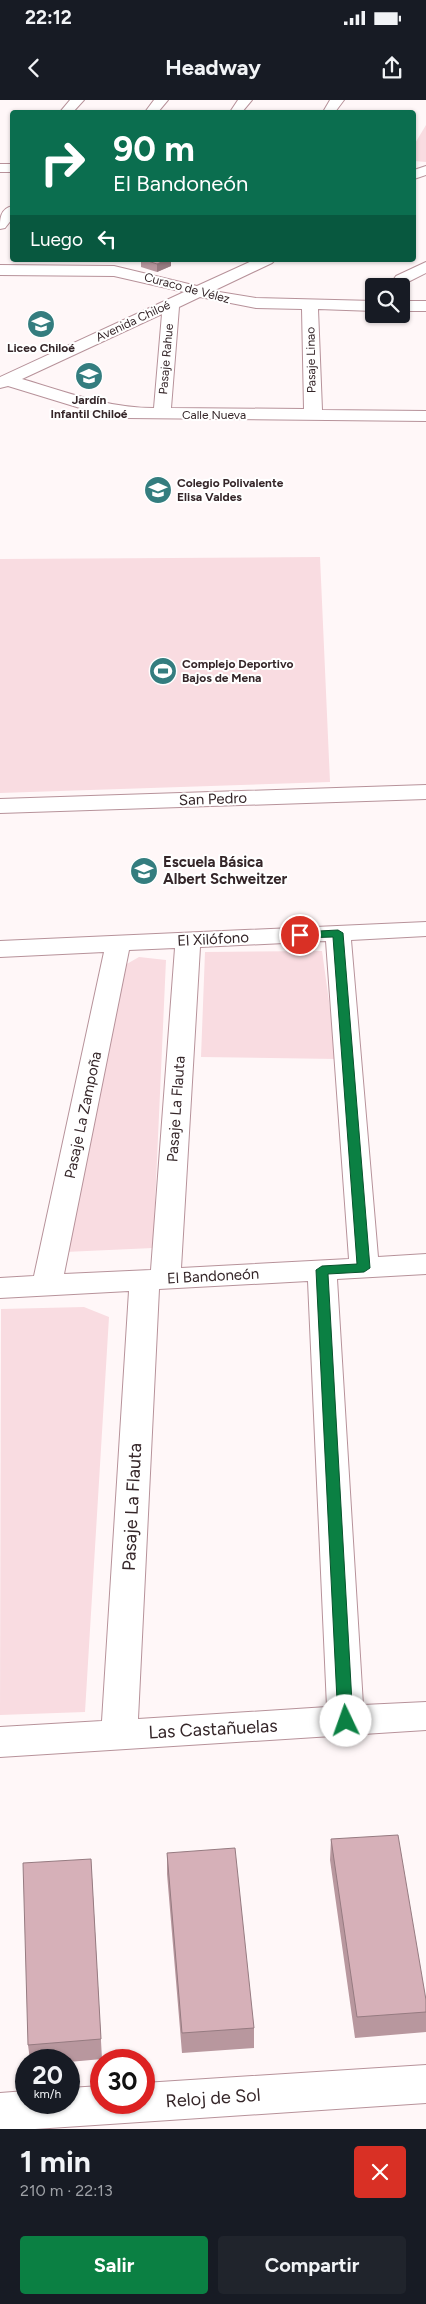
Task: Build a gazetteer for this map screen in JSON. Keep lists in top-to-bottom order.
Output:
{
  "streets": {
    "street": [
      "Curaco de Vélez",
      "Avenida Chiloé",
      "Pasaje Rahue",
      "Pasaje Linao",
      "Calle Nueva",
      "San Pedro",
      "El Xilófono",
      "Pasaje La Flauta",
      "Pasaje La Zampoña",
      "El Bandoneón",
      "Las Castañuelas",
      "Reloj de Sol"
    ]
  },
  "crossings": [
    ["Curaco de Vélez", "Avenida Chiloé"],
    ["Curaco de Vélez", "Pasaje Linao"],
    ["Avenida Chiloé", "Pasaje Rahue"],
    ["Avenida Chiloé", "Calle Nueva"],
    ["Pasaje Rahue", "Calle Nueva"],
    ["Pasaje Linao", "Calle Nueva"],
    ["El Xilófono", "Pasaje La Flauta"],
    ["El Xilófono", "Pasaje La Zampoña"],
    ["Pasaje La Flauta", "El Bandoneón"],
    ["Pasaje La Flauta", "Las Castañuelas"],
    ["Pasaje La Zampoña", "El Bandoneón"]
  ],
  "places": {
    "school or university": [
      "Liceo Chiloé",
      "Jardín Infantil Chiloé",
      "Colegio Polivalente Elisa Valdes",
      "Escuela Básica Albert Schweitzer"
    ],
    "sports": ["Complejo Deportivo Bajos de Mena"]
  },
  "page": {
    "status": "22:12",
    "header": "Headway",
    "turn": ["90 m", "El Bandoneón"],
    "then": "Luego",
    "speed": "20 km/h",
    "limit": "30",
    "heading": ["1 min", "210 m · 22:13"],
    "buttons": ["Salir", "Compartir"]
  }
}
